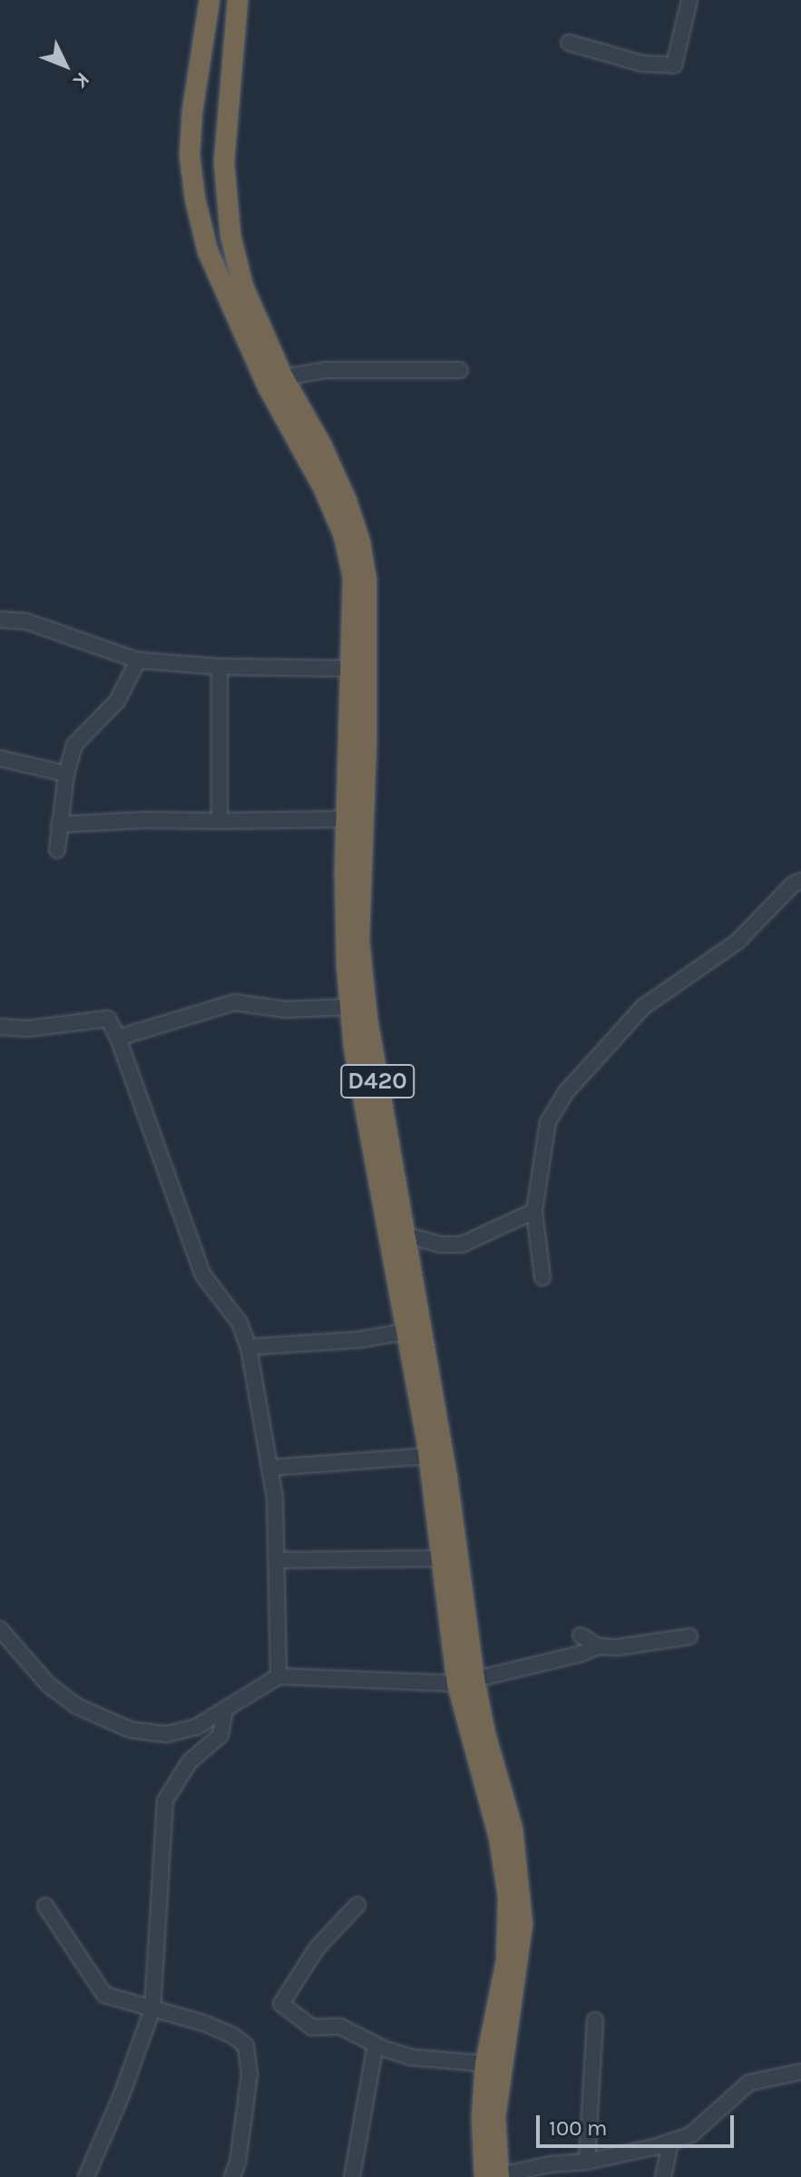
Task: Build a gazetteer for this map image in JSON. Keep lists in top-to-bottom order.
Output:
{
  "streets": {
    "highway": ["D420"]
  },
  "scale_bar": "100 m",
  "north": "bottom right"
}
